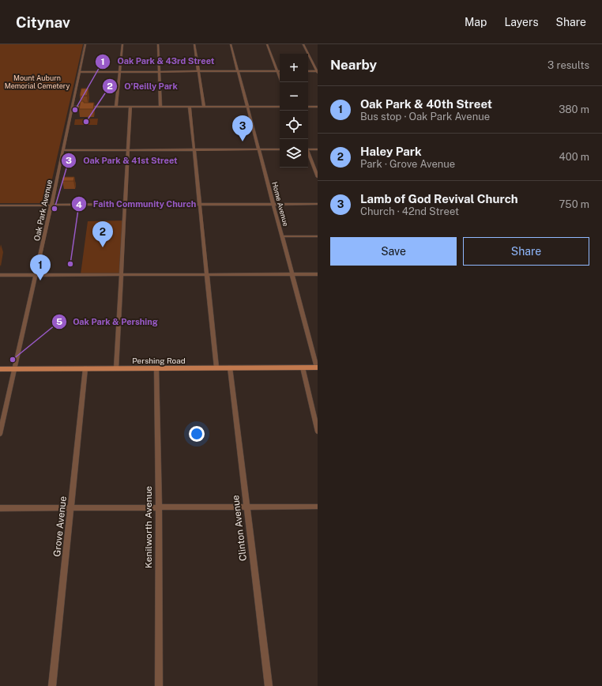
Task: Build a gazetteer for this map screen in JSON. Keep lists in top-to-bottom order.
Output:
{
  "streets": {
    "main road": ["Pershing Road"],
    "street": [
      "Home Avenue",
      "Oak Park Avenue",
      "Grove Avenue",
      "Kenilworth Avenue",
      "Clinton Avenue"
    ]
  },
  "crossings": [
    ["Home Avenue", "Pershing Road"],
    ["Oak Park Avenue", "Pershing Road"],
    ["Pershing Road", "Grove Avenue"],
    ["Pershing Road", "Kenilworth Avenue"],
    ["Pershing Road", "Clinton Avenue"]
  ],
  "parks": ["Mount Auburn Memorial Cemetery"],
  "places": [
    "Oak Park & 43rd Street",
    "O'Reilly Park",
    "Oak Park & 41st Street",
    "Faith Community Church",
    "Oak Park & Pershing"
  ],
  "page": {
    "header": "Citynav",
    "nav": ["Map", "Layers", "Share"],
    "heading": ["Nearby", "3 results"],
    "map_buttons": ["+", "−"],
    "list": [
      {
        "mark": "1",
        "name": "Oak Park & 40th Street",
        "note": "Bus stop · Oak Park Avenue",
        "value": "380 m"
      },
      {
        "mark": "2",
        "name": "Haley Park",
        "note": "Park · Grove Avenue",
        "value": "400 m"
      },
      {
        "mark": "3",
        "name": "Lamb of God Revival Church",
        "note": "Church · 42nd Street",
        "value": "750 m"
      }
    ],
    "pins": ["3", "2", "1"],
    "buttons": ["Save", "Share"]
  }
}
